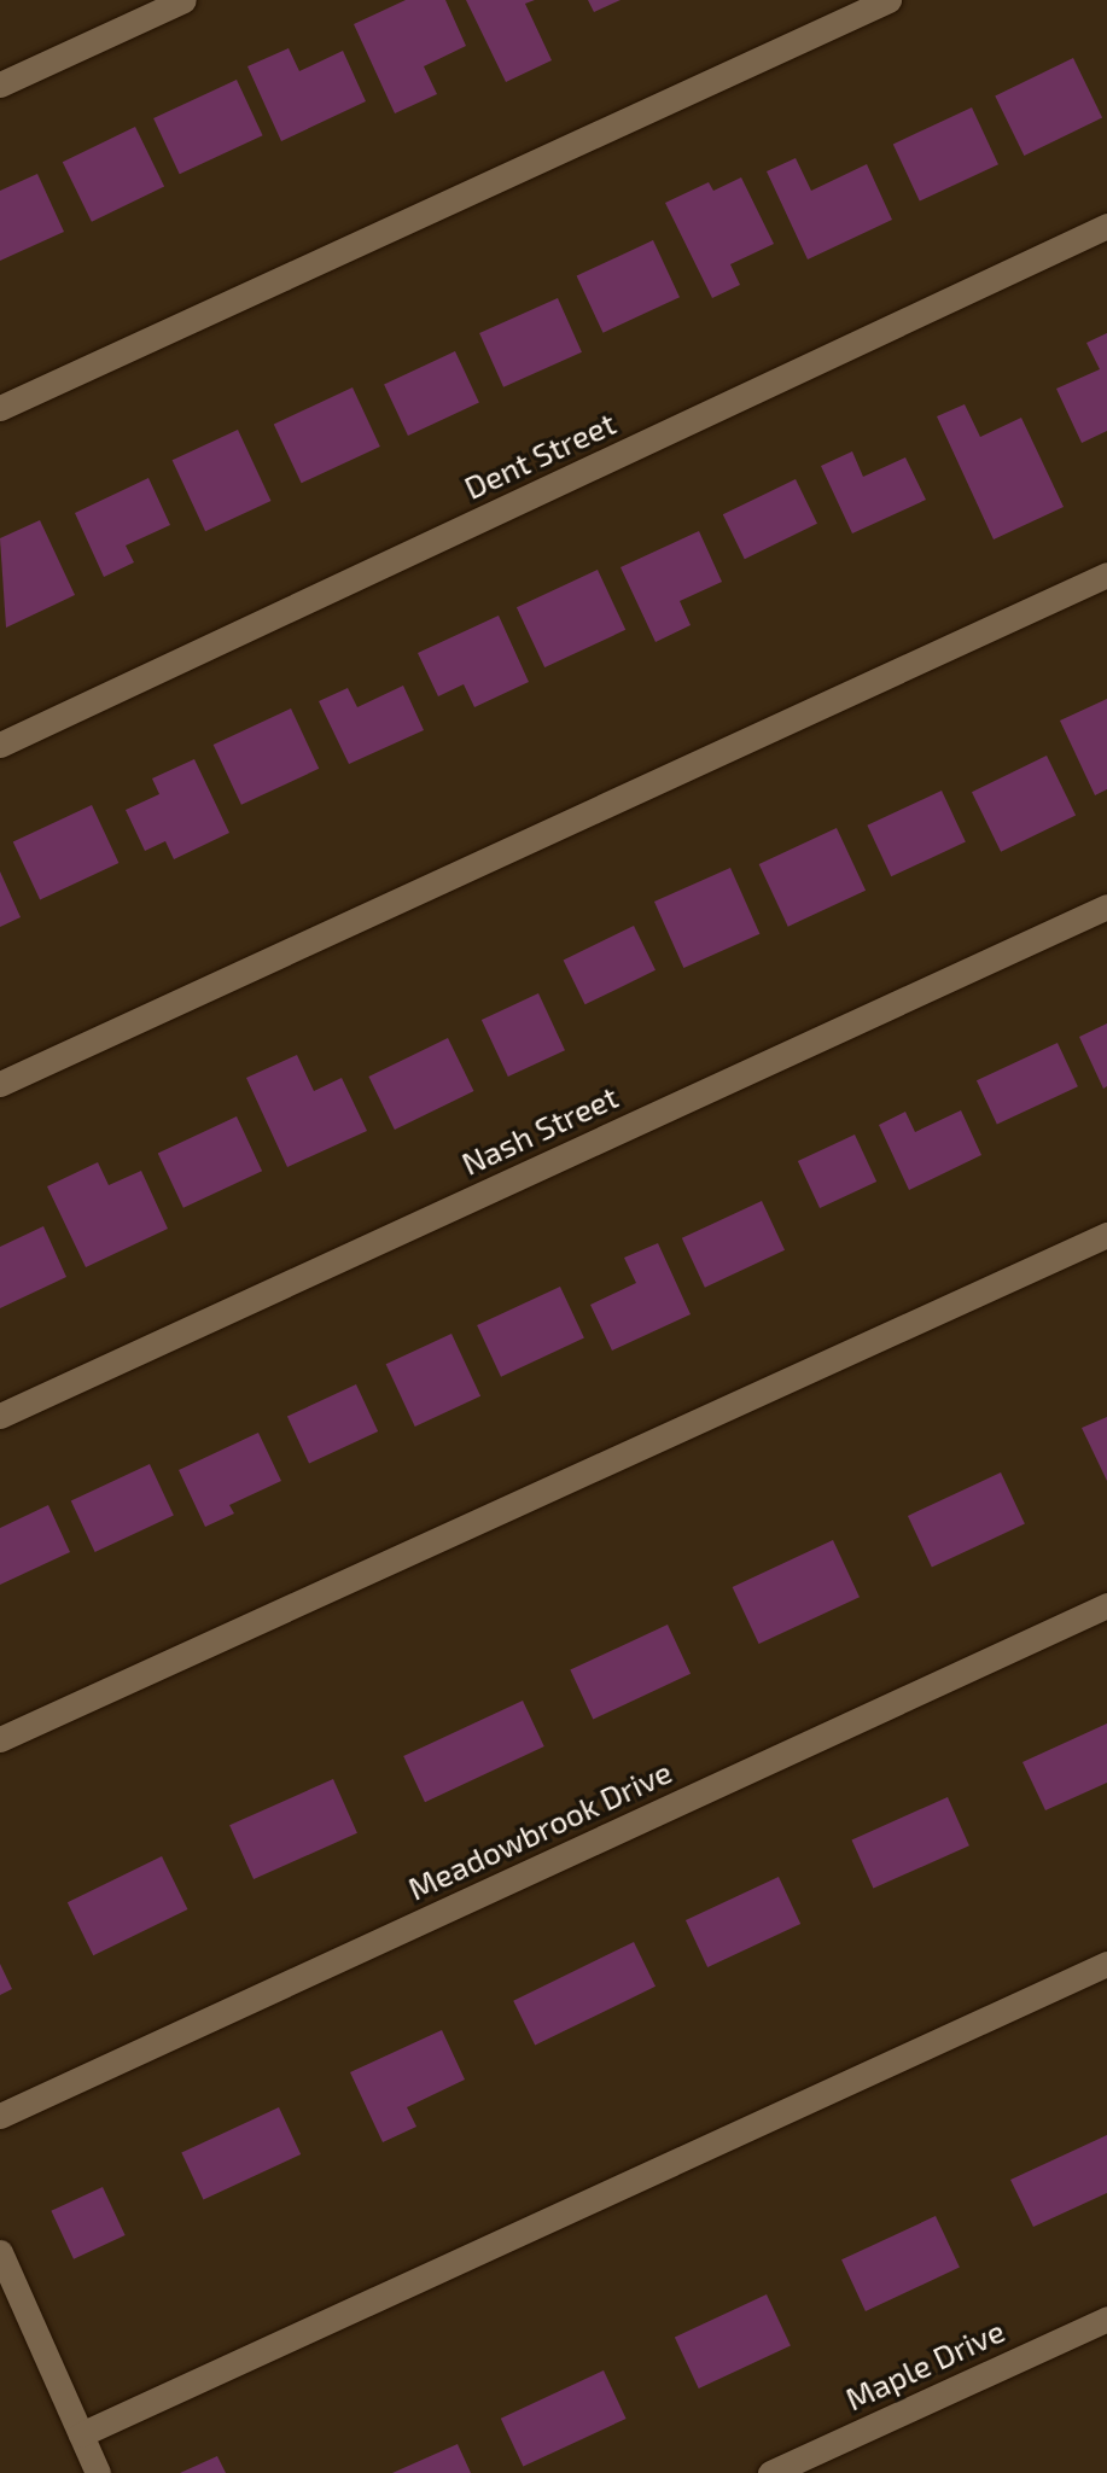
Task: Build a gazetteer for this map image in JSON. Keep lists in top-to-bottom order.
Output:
{
  "streets": {
    "street": [
      "Dent Street",
      "Nash Street",
      "Meadowbrook Drive",
      "Maple Drive"
    ]
  }
}
